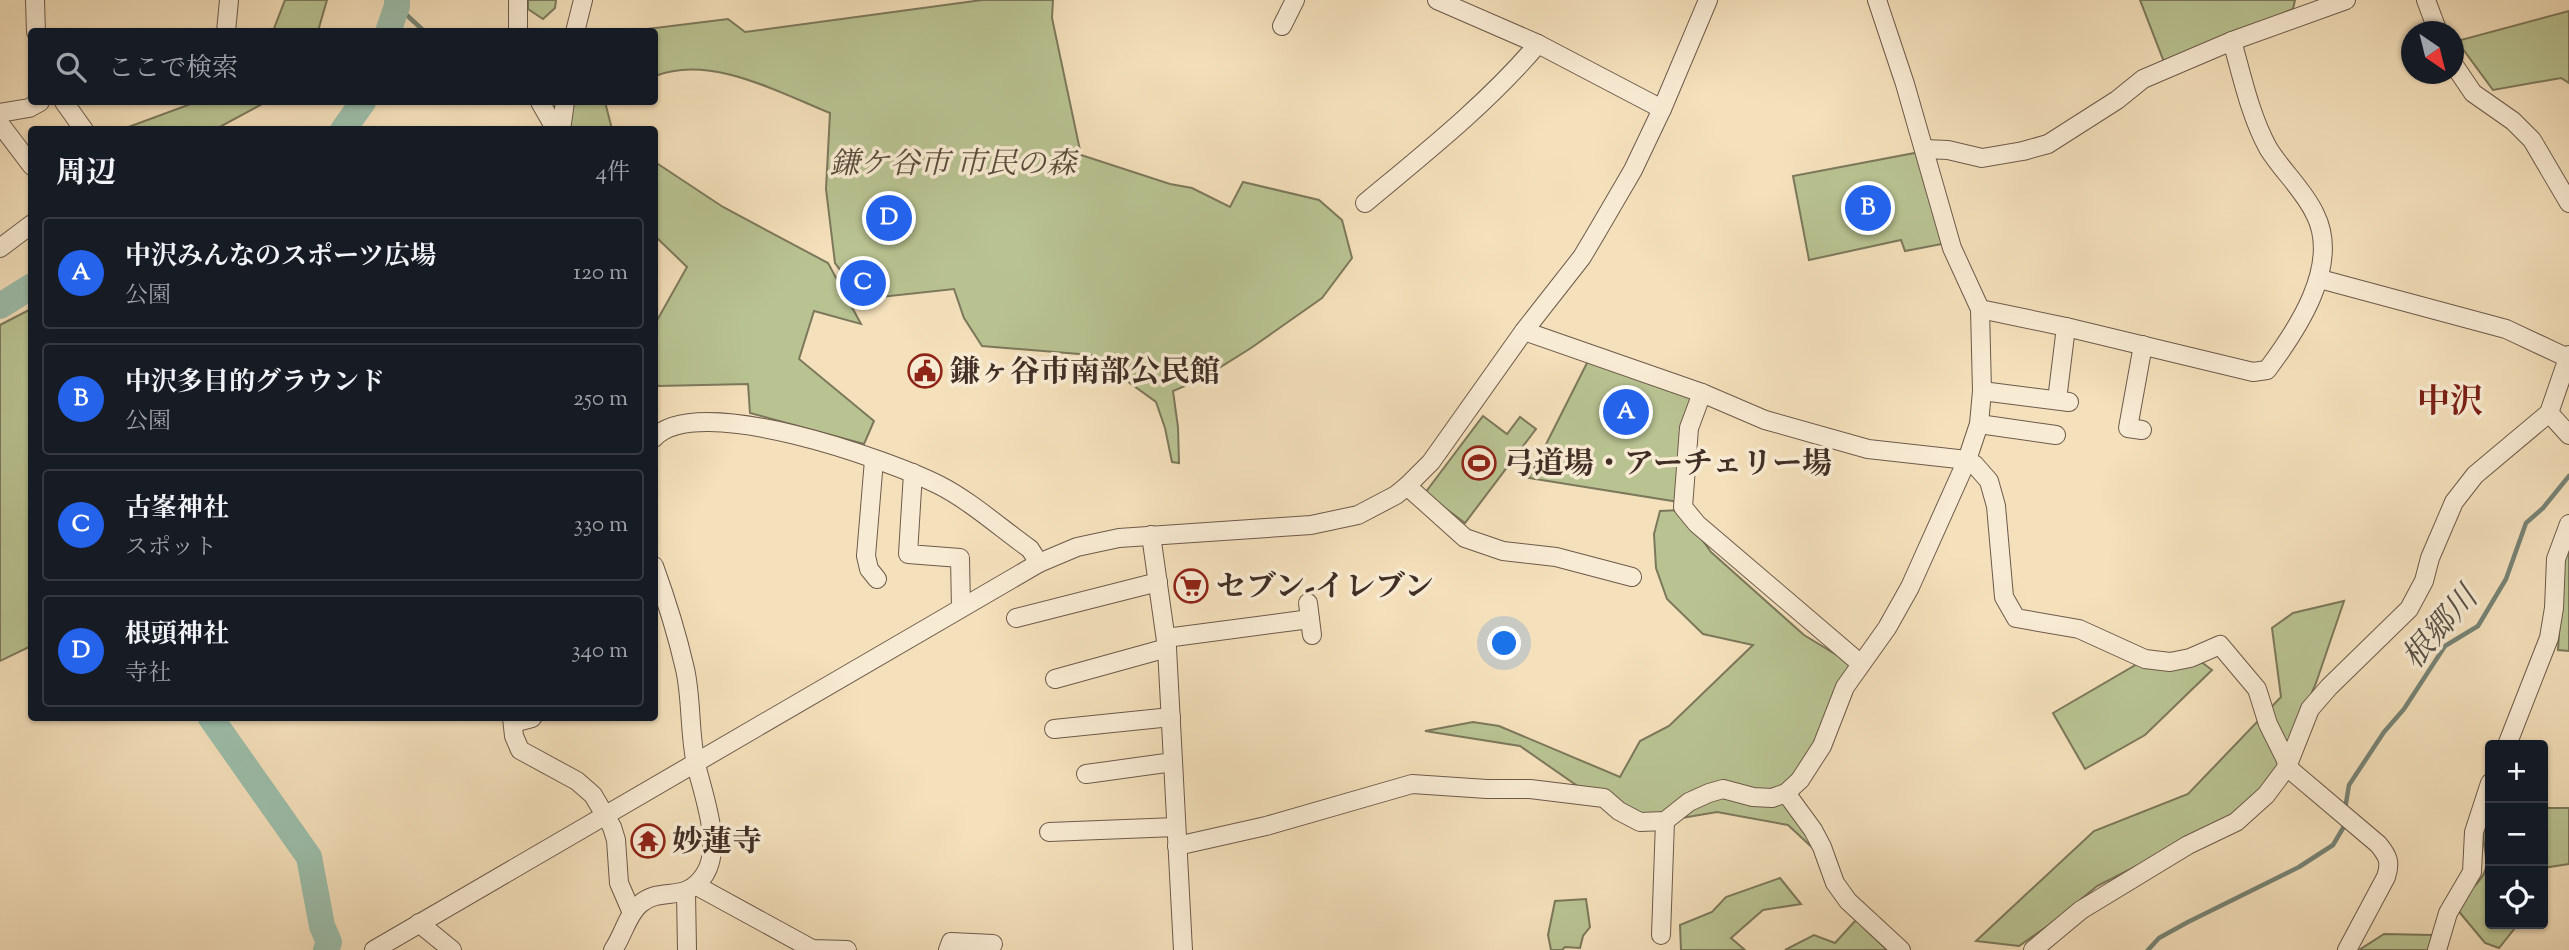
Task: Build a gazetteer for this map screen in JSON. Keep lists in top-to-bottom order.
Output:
{
  "districts": ["中沢"],
  "water": ["根郷川"],
  "parks": ["鎌ケ谷市 市民の森"],
  "places": {
    "public building": ["鎌ヶ谷市南部公民館"],
    "sports": ["弓道場・アーチェリー場"],
    "supermarket": ["セブン-イレブン"],
    "temple": ["妙蓮寺"]
  },
  "north": "bottom right",
  "page": {
    "search": "ここで検索",
    "heading": ["周辺", "4件"],
    "pins": [
      "B",
      "D",
      "C",
      "A"
    ],
    "list": [
      {
        "mark": "A",
        "name": "中沢みんなのスポーツ広場",
        "note": "公園",
        "value": "120 m"
      },
      {
        "mark": "B",
        "name": "中沢多目的グラウンド",
        "note": "公園",
        "value": "250 m"
      },
      {
        "mark": "C",
        "name": "古峯神社",
        "note": "スポット",
        "value": "330 m"
      },
      {
        "mark": "D",
        "name": "根頭神社",
        "note": "寺社",
        "value": "340 m"
      }
    ],
    "map_buttons": ["+", "−"]
  }
}
